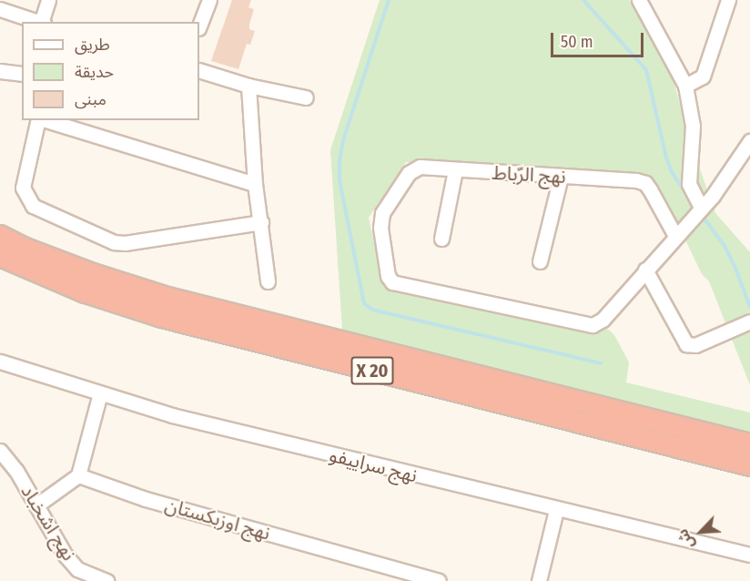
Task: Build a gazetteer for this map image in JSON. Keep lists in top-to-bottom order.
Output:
{
  "streets": {
    "highway": ["X 20"],
    "street": [
      "نهج الرّباط",
      "نهج سراييفو",
      "نهج اوزبكستان",
      "نهج اشخباد"
    ]
  },
  "legend": ["طريق", "حديقة", "مبنى"],
  "scale_bar": "50 m",
  "north": "bottom left"
}
